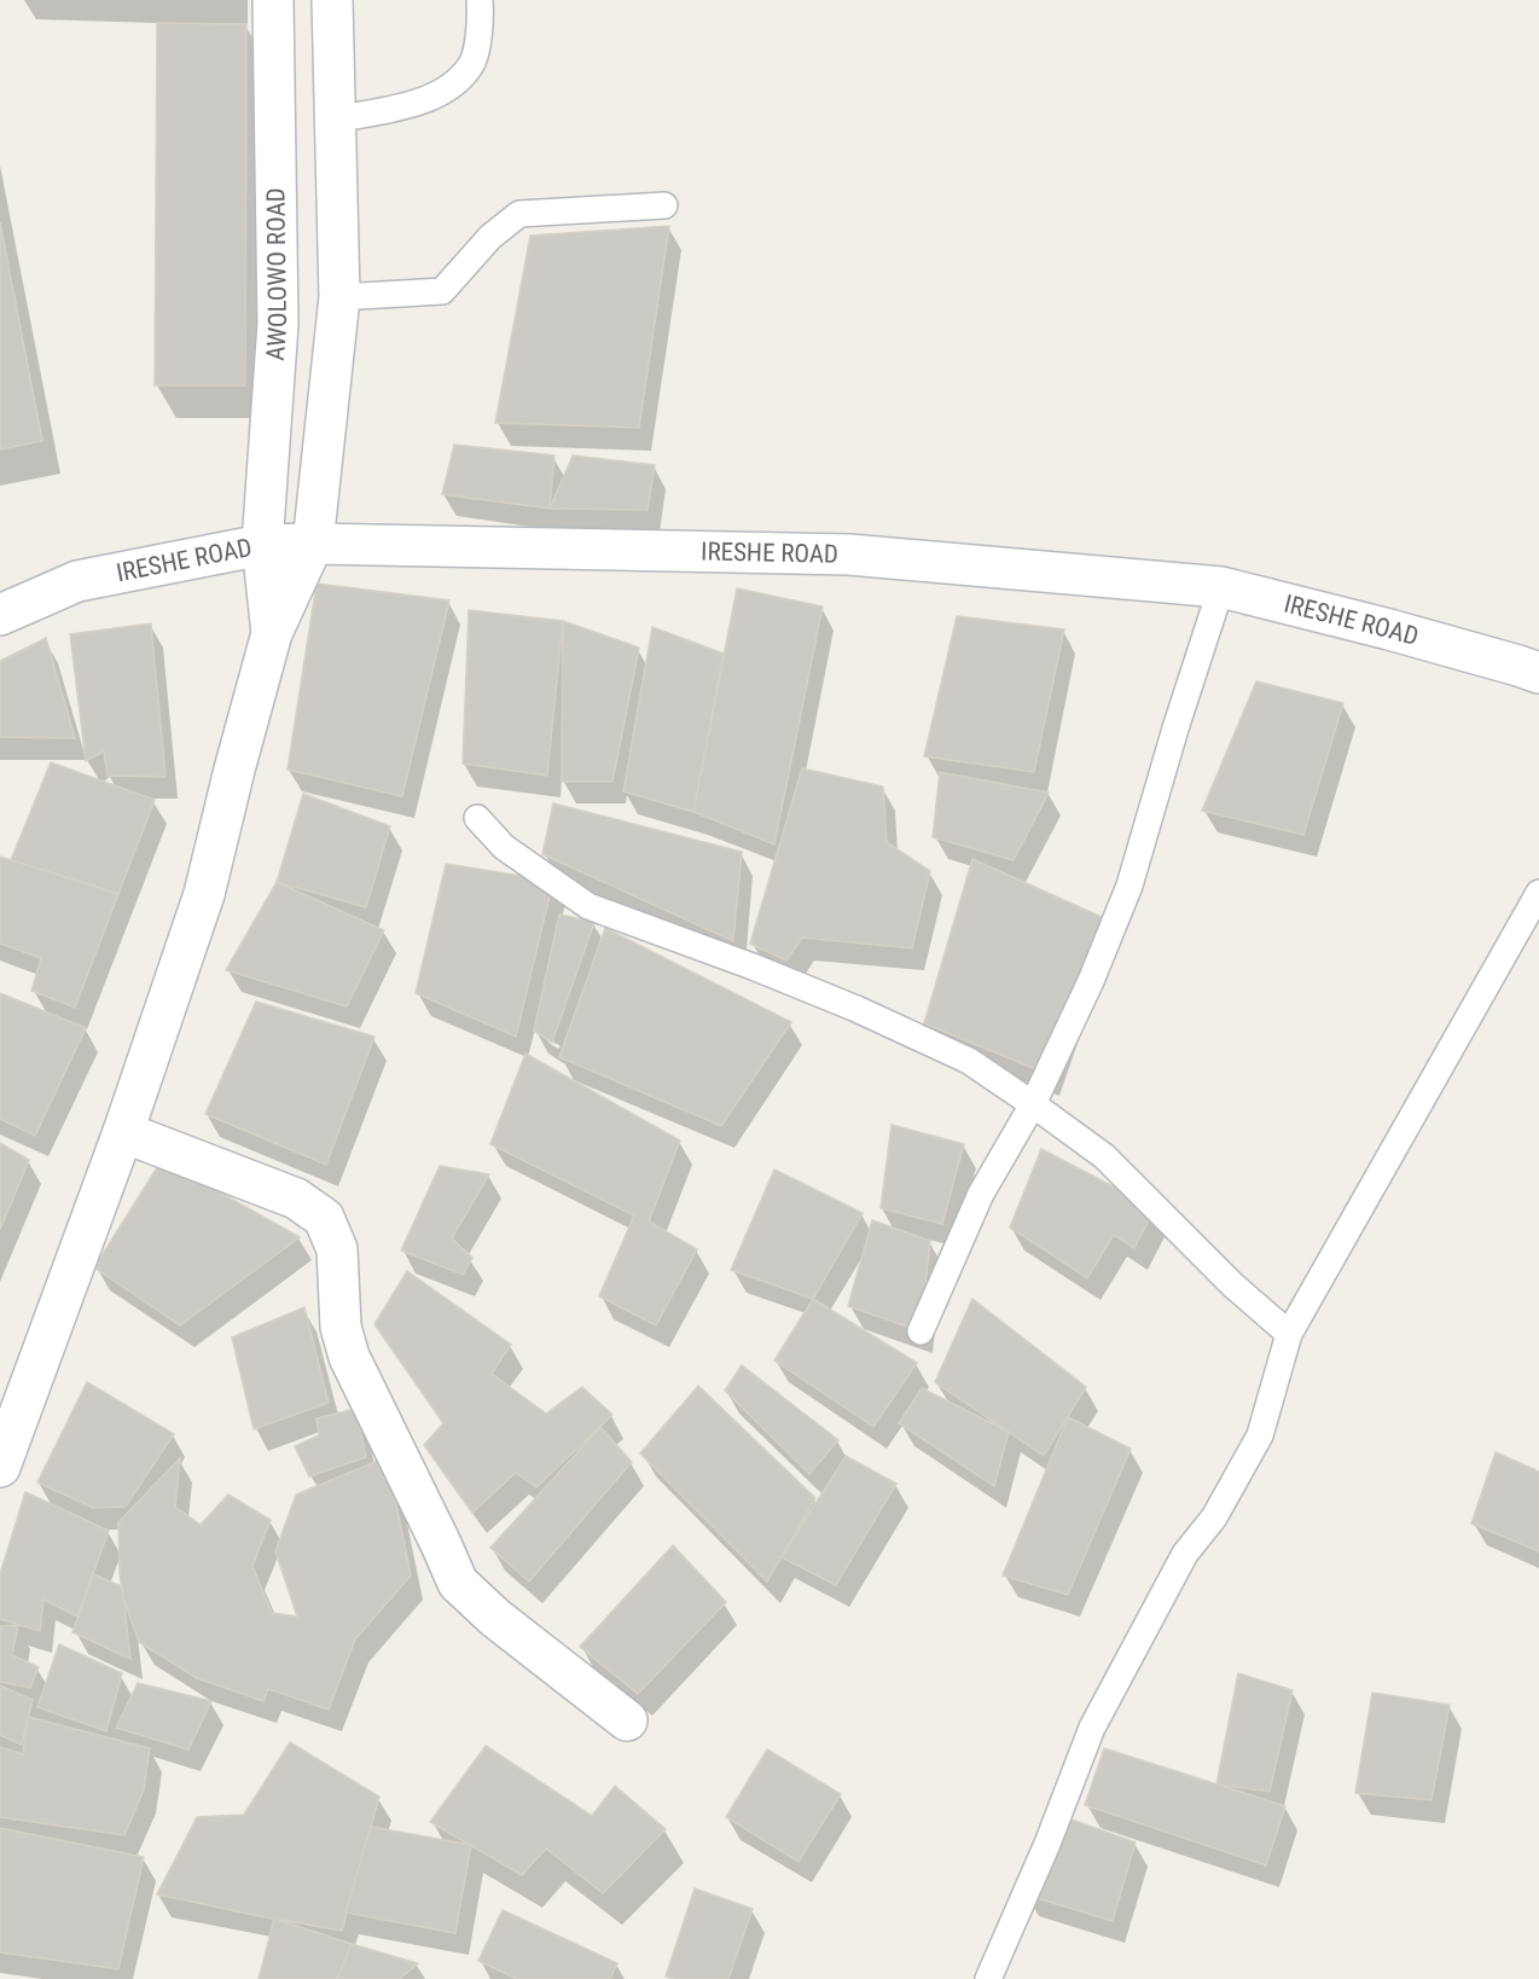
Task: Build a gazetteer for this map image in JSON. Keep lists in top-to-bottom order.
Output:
{
  "streets": {
    "main road": ["AWOLOWO ROAD", "IRESHE ROAD"]
  },
  "crossings": [
    ["AWOLOWO ROAD", "IRESHE ROAD"]
  ]
}
